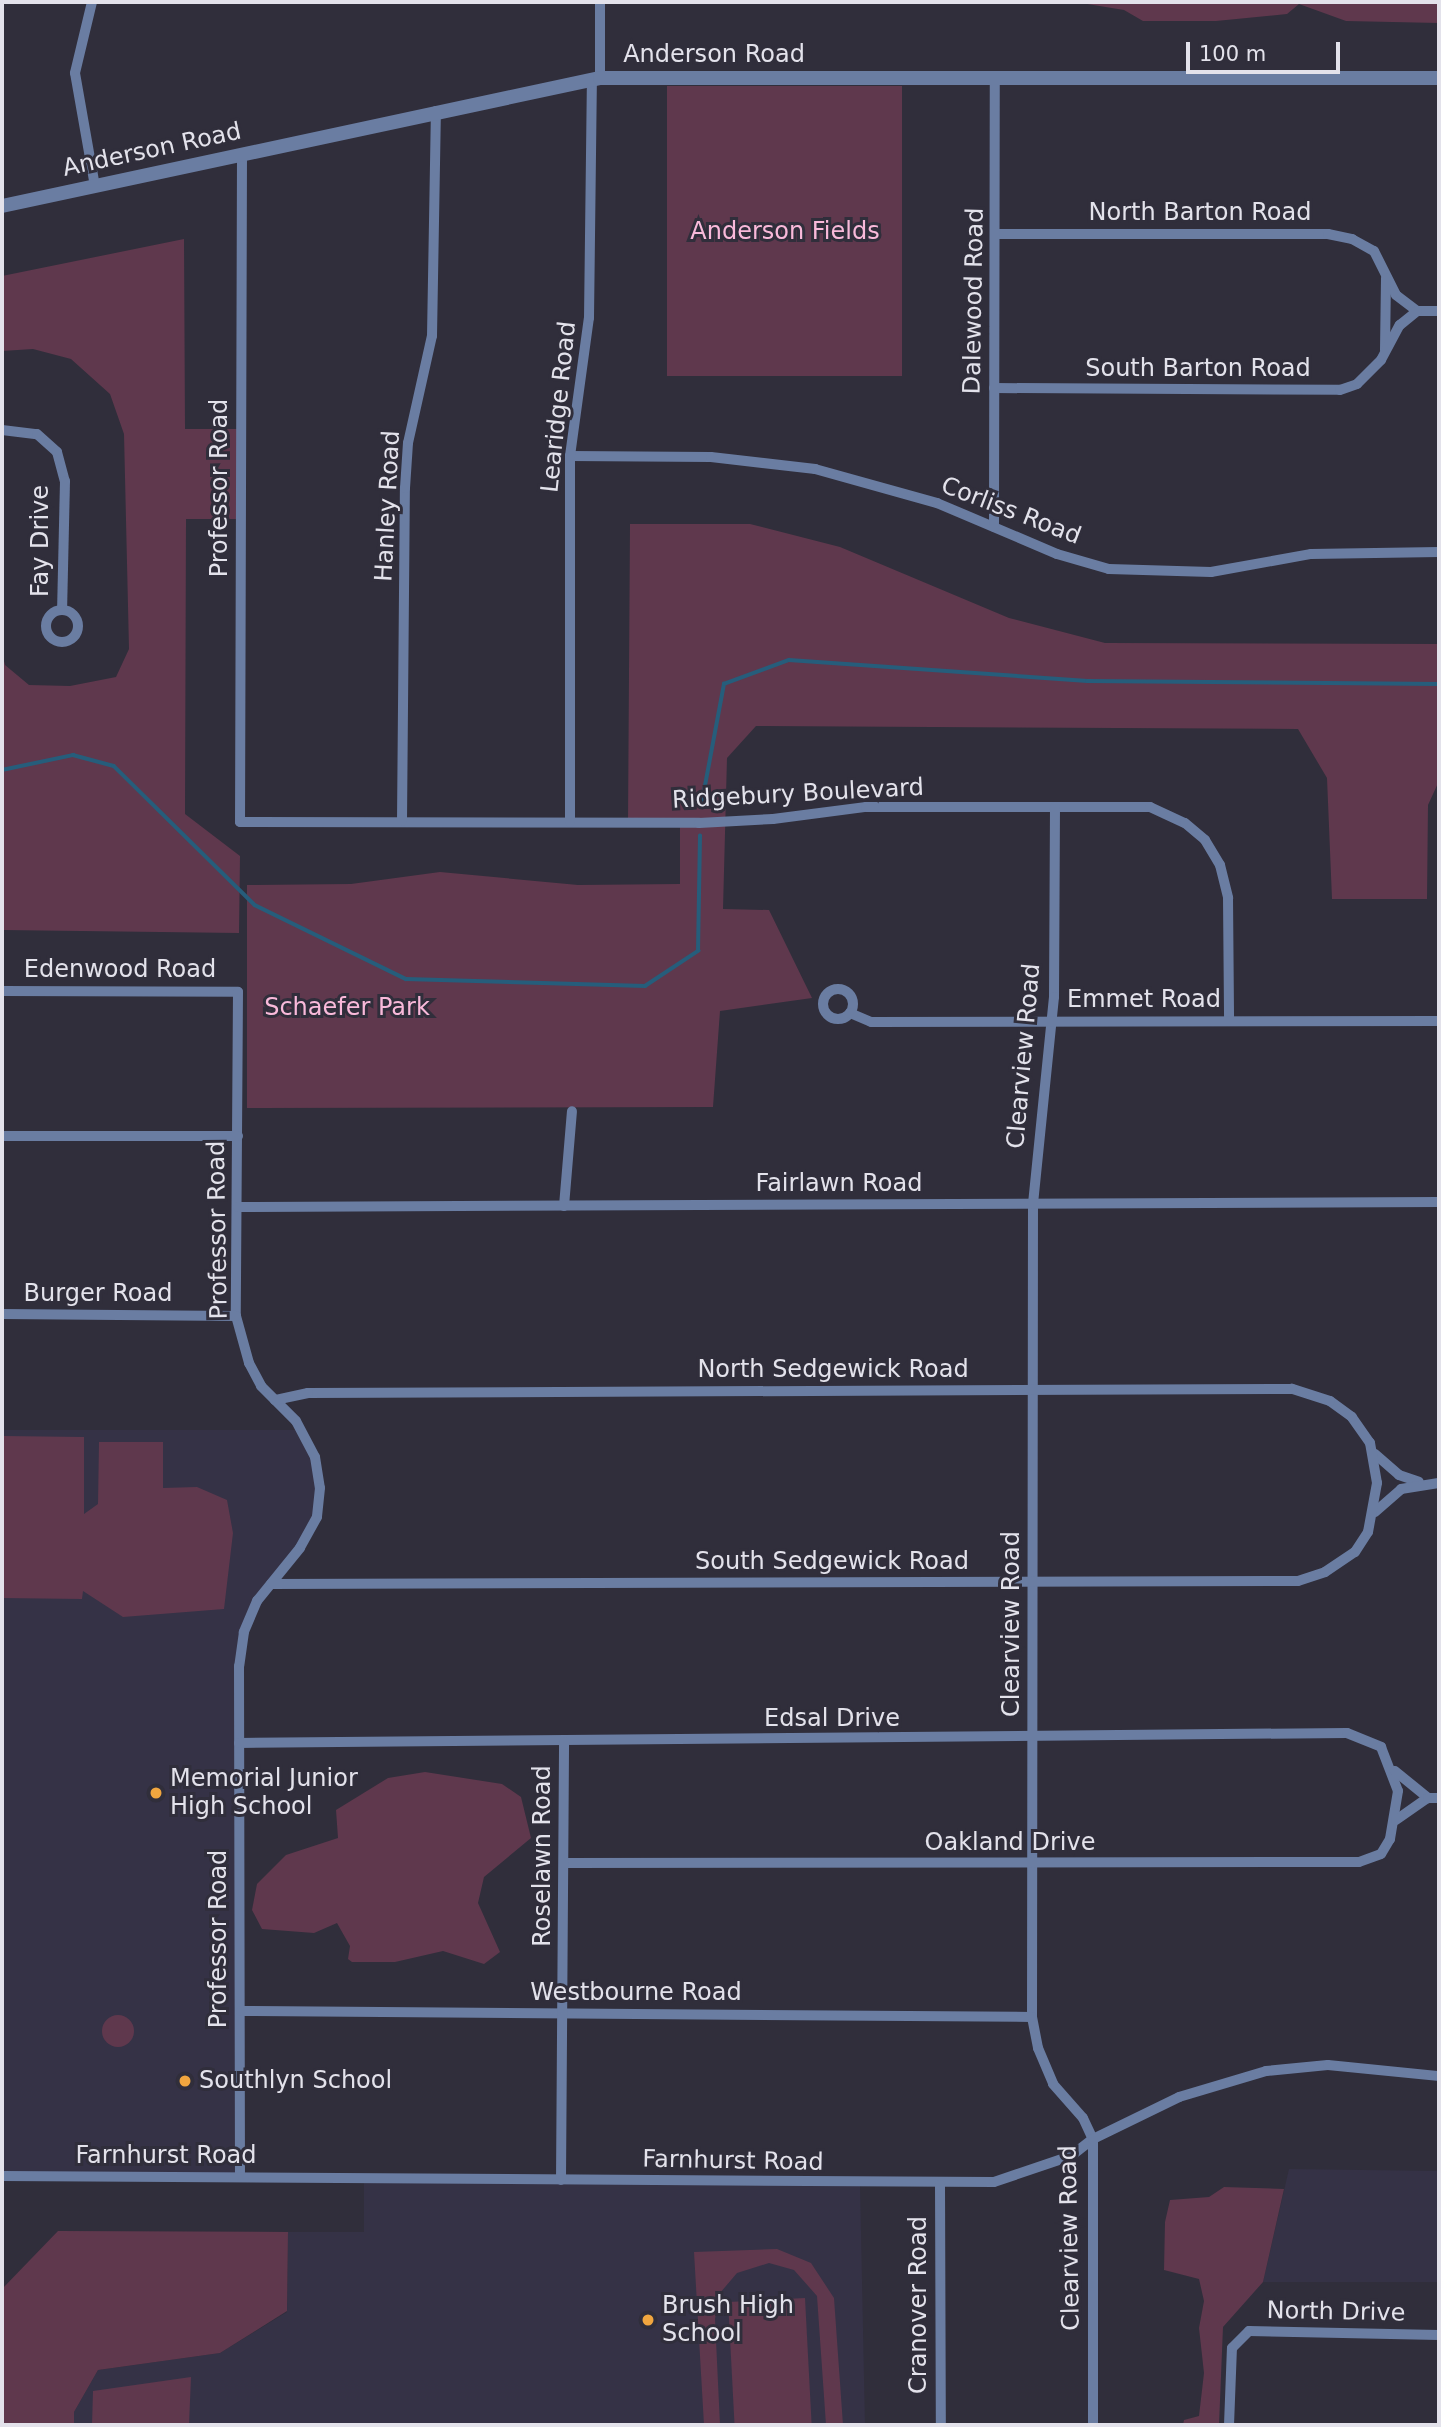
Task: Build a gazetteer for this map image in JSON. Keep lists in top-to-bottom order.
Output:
{
  "streets": {
    "street": [
      "Anderson Road",
      "North Barton Road",
      "Dalewood Road",
      "South Barton Road",
      "Learidge Road",
      "Professor Road",
      "Hanley Road",
      "Corliss Road",
      "Fay Drive",
      "Ridgebury Boulevard",
      "Edenwood Road",
      "Emmet Road",
      "Clearview Road",
      "Fairlawn Road",
      "Burger Road",
      "North Sedgewick Road",
      "South Sedgewick Road",
      "Edsal Drive",
      "Oakland Drive",
      "Roselawn Road",
      "Westbourne Road",
      "Farnhurst Road",
      "Cranover Road",
      "North Drive"
    ]
  },
  "crossings": [
    ["Anderson Road", "Dalewood Road"],
    ["Anderson Road", "Learidge Road"],
    ["Anderson Road", "Professor Road"],
    ["Anderson Road", "Hanley Road"],
    ["North Barton Road", "Dalewood Road"],
    ["North Barton Road", "South Barton Road"],
    ["Dalewood Road", "South Barton Road"],
    ["Dalewood Road", "Corliss Road"],
    ["Learidge Road", "Corliss Road"],
    ["Learidge Road", "Ridgebury Boulevard"],
    ["Professor Road", "Ridgebury Boulevard"],
    ["Professor Road", "Edenwood Road"],
    ["Professor Road", "Fairlawn Road"],
    ["Professor Road", "Burger Road"],
    ["Professor Road", "North Sedgewick Road"],
    ["Professor Road", "South Sedgewick Road"],
    ["Professor Road", "Edsal Drive"],
    ["Professor Road", "Westbourne Road"],
    ["Professor Road", "Farnhurst Road"],
    ["Hanley Road", "Ridgebury Boulevard"],
    ["Ridgebury Boulevard", "Emmet Road"],
    ["Ridgebury Boulevard", "Clearview Road"],
    ["Emmet Road", "Clearview Road"],
    ["Clearview Road", "Fairlawn Road"],
    ["Clearview Road", "North Sedgewick Road"],
    ["Clearview Road", "South Sedgewick Road"],
    ["Clearview Road", "Edsal Drive"],
    ["Clearview Road", "Oakland Drive"],
    ["Clearview Road", "Westbourne Road"],
    ["Clearview Road", "Farnhurst Road"],
    ["North Sedgewick Road", "South Sedgewick Road"],
    ["Edsal Drive", "Oakland Drive"],
    ["Edsal Drive", "Roselawn Road"],
    ["Oakland Drive", "Roselawn Road"],
    ["Roselawn Road", "Westbourne Road"],
    ["Roselawn Road", "Farnhurst Road"],
    ["Farnhurst Road", "Cranover Road"]
  ],
  "parks": ["Anderson Fields", "Schaefer Park"],
  "places": ["Memorial Junior High School", "Southlyn School", "Brush High School"],
  "scale_bar": "100 m"
}
